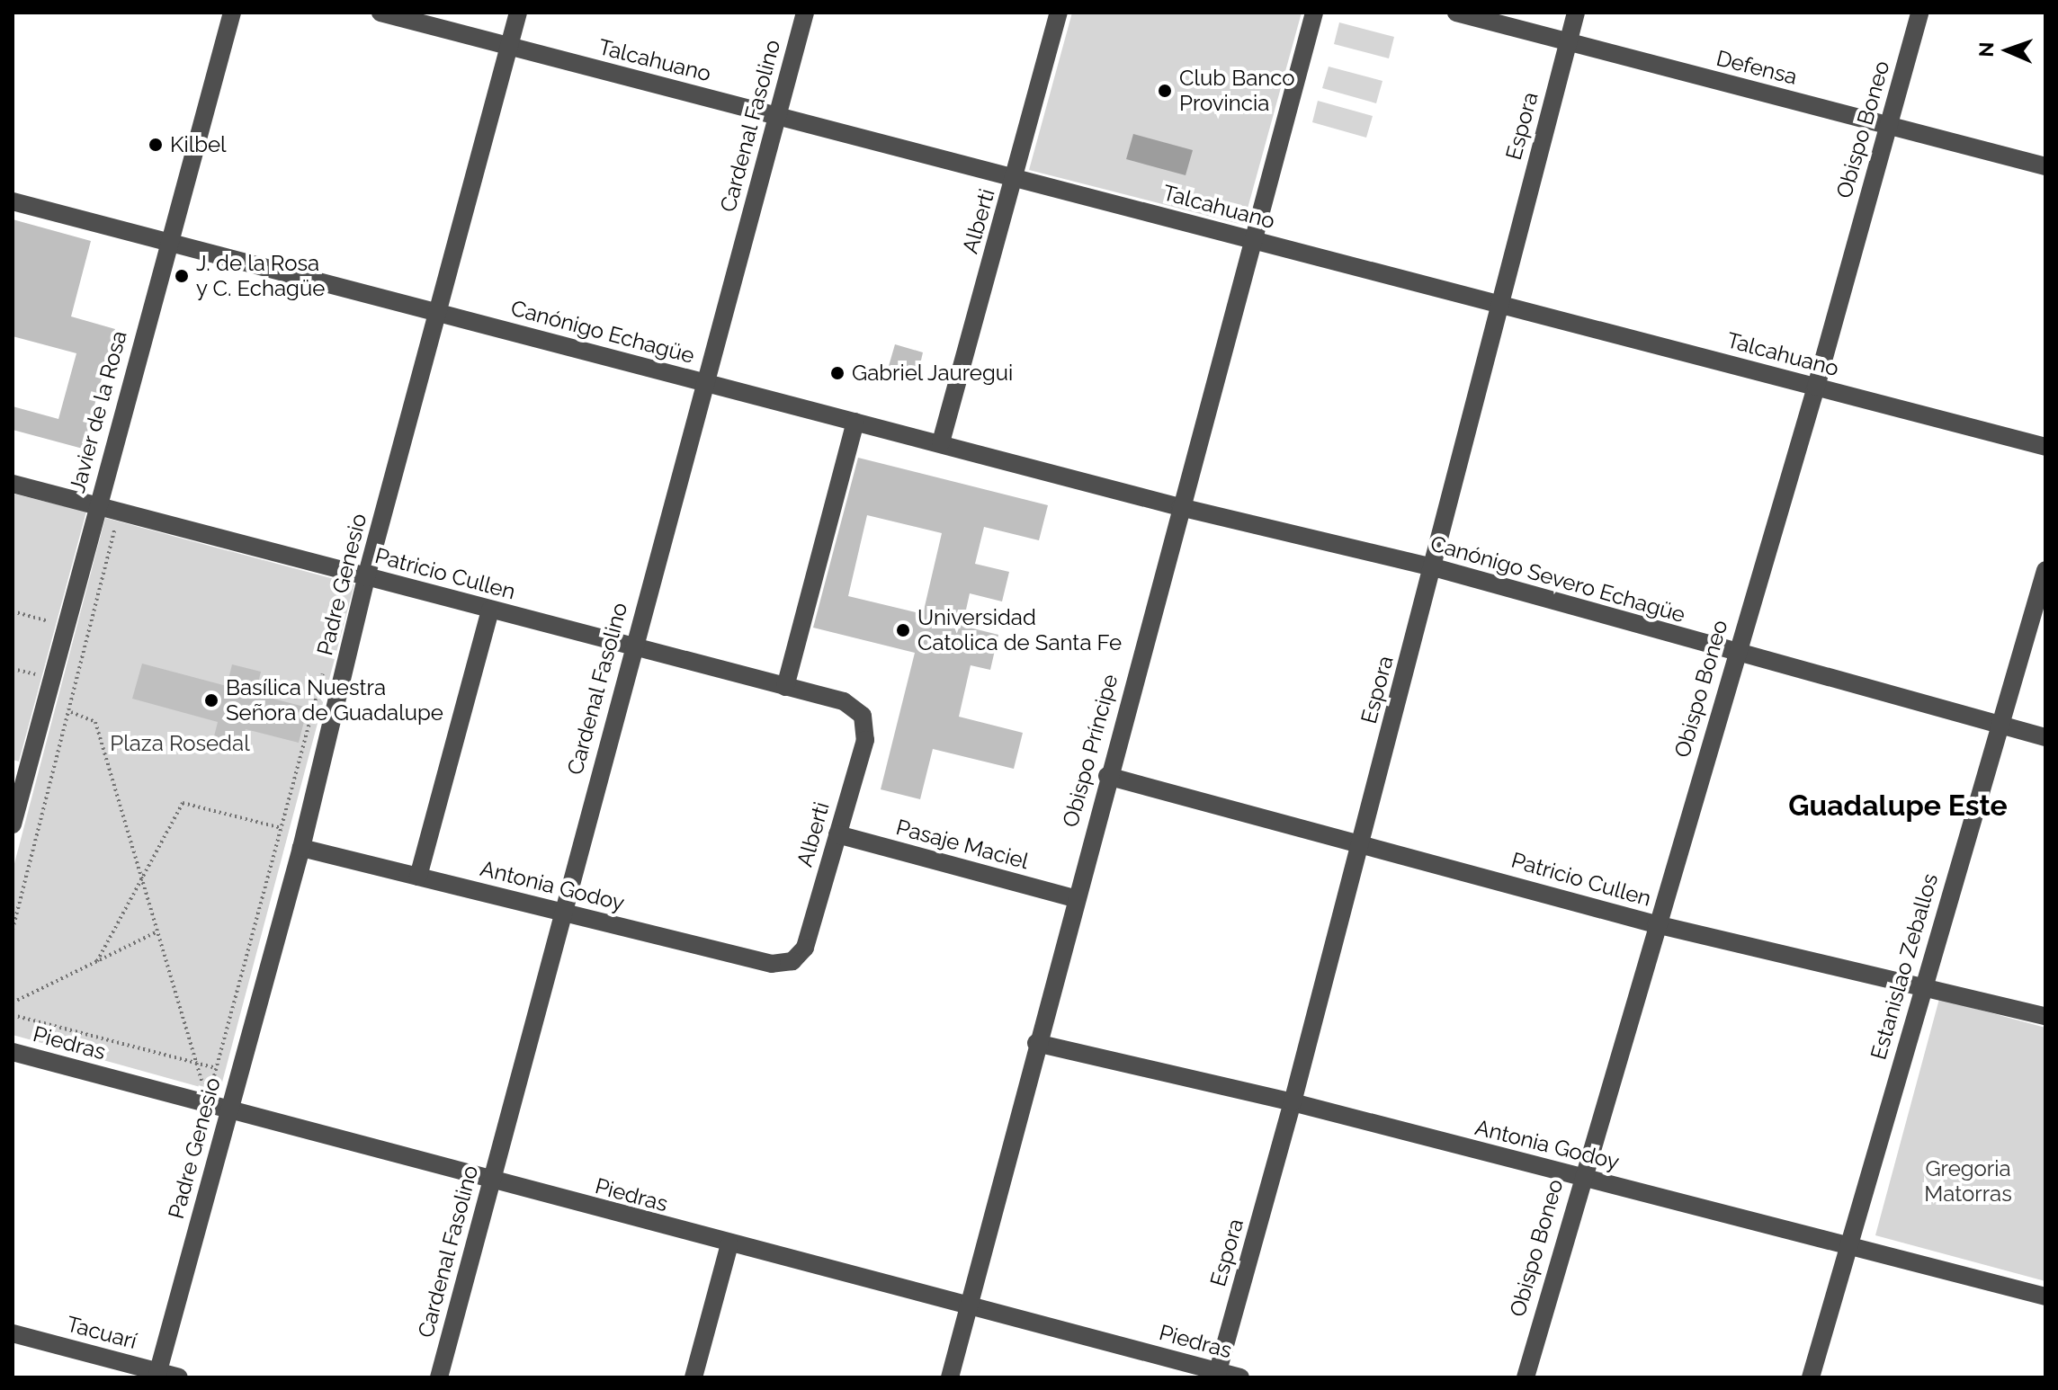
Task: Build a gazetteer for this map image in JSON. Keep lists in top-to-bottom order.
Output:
{
  "streets": {
    "street": [
      "Talcahuano",
      "Defensa",
      "Cardenal Fasolino",
      "Espora",
      "Obispo Boneo",
      "Alberti",
      "Canónigo Echagüe",
      "Javier de la Rosa",
      "Patricio Cullen",
      "Canónigo Severo Echagüe",
      "Padre Genesio",
      "Obispo Príncipe",
      "Pasaje Maciel",
      "Antonia Godoy",
      "Estanislao Zeballos",
      "Piedras",
      "Tacuarí"
    ]
  },
  "crossings": [
    ["Talcahuano", "Cardenal Fasolino"],
    ["Talcahuano", "Espora"],
    ["Talcahuano", "Obispo Boneo"],
    ["Talcahuano", "Alberti"],
    ["Talcahuano", "Padre Genesio"],
    ["Talcahuano", "Obispo Príncipe"],
    ["Defensa", "Espora"],
    ["Defensa", "Obispo Boneo"],
    ["Cardenal Fasolino", "Canónigo Echagüe"],
    ["Cardenal Fasolino", "Patricio Cullen"],
    ["Cardenal Fasolino", "Antonia Godoy"],
    ["Cardenal Fasolino", "Piedras"],
    ["Espora", "Patricio Cullen"],
    ["Espora", "Canónigo Severo Echagüe"],
    ["Espora", "Antonia Godoy"],
    ["Espora", "Piedras"],
    ["Obispo Boneo", "Patricio Cullen"],
    ["Obispo Boneo", "Canónigo Severo Echagüe"],
    ["Obispo Boneo", "Antonia Godoy"],
    ["Alberti", "Canónigo Echagüe"],
    ["Alberti", "Patricio Cullen"],
    ["Alberti", "Pasaje Maciel"],
    ["Alberti", "Antonia Godoy"],
    ["Canónigo Echagüe", "Javier de la Rosa"],
    ["Canónigo Echagüe", "Canónigo Severo Echagüe"],
    ["Canónigo Echagüe", "Padre Genesio"],
    ["Canónigo Echagüe", "Obispo Príncipe"],
    ["Javier de la Rosa", "Patricio Cullen"],
    ["Patricio Cullen", "Padre Genesio"],
    ["Patricio Cullen", "Obispo Príncipe"],
    ["Patricio Cullen", "Estanislao Zeballos"],
    ["Canónigo Severo Echagüe", "Obispo Príncipe"],
    ["Canónigo Severo Echagüe", "Estanislao Zeballos"],
    ["Padre Genesio", "Antonia Godoy"],
    ["Padre Genesio", "Piedras"],
    ["Padre Genesio", "Tacuarí"],
    ["Obispo Príncipe", "Pasaje Maciel"],
    ["Obispo Príncipe", "Antonia Godoy"],
    ["Obispo Príncipe", "Piedras"],
    ["Antonia Godoy", "Estanislao Zeballos"]
  ],
  "districts": ["Guadalupe Este"],
  "parks": ["Plaza Rosedal", "Gregoria Matorras"],
  "places": [
    "Club Banco Provincia",
    "Kilbel",
    "J. de la Rosa y C. Echagüe",
    "Gabriel Jauregui",
    "Universidad Catolica de Santa Fe",
    "Basílica Nuestra Señora de Guadalupe"
  ],
  "north": "left"
}
